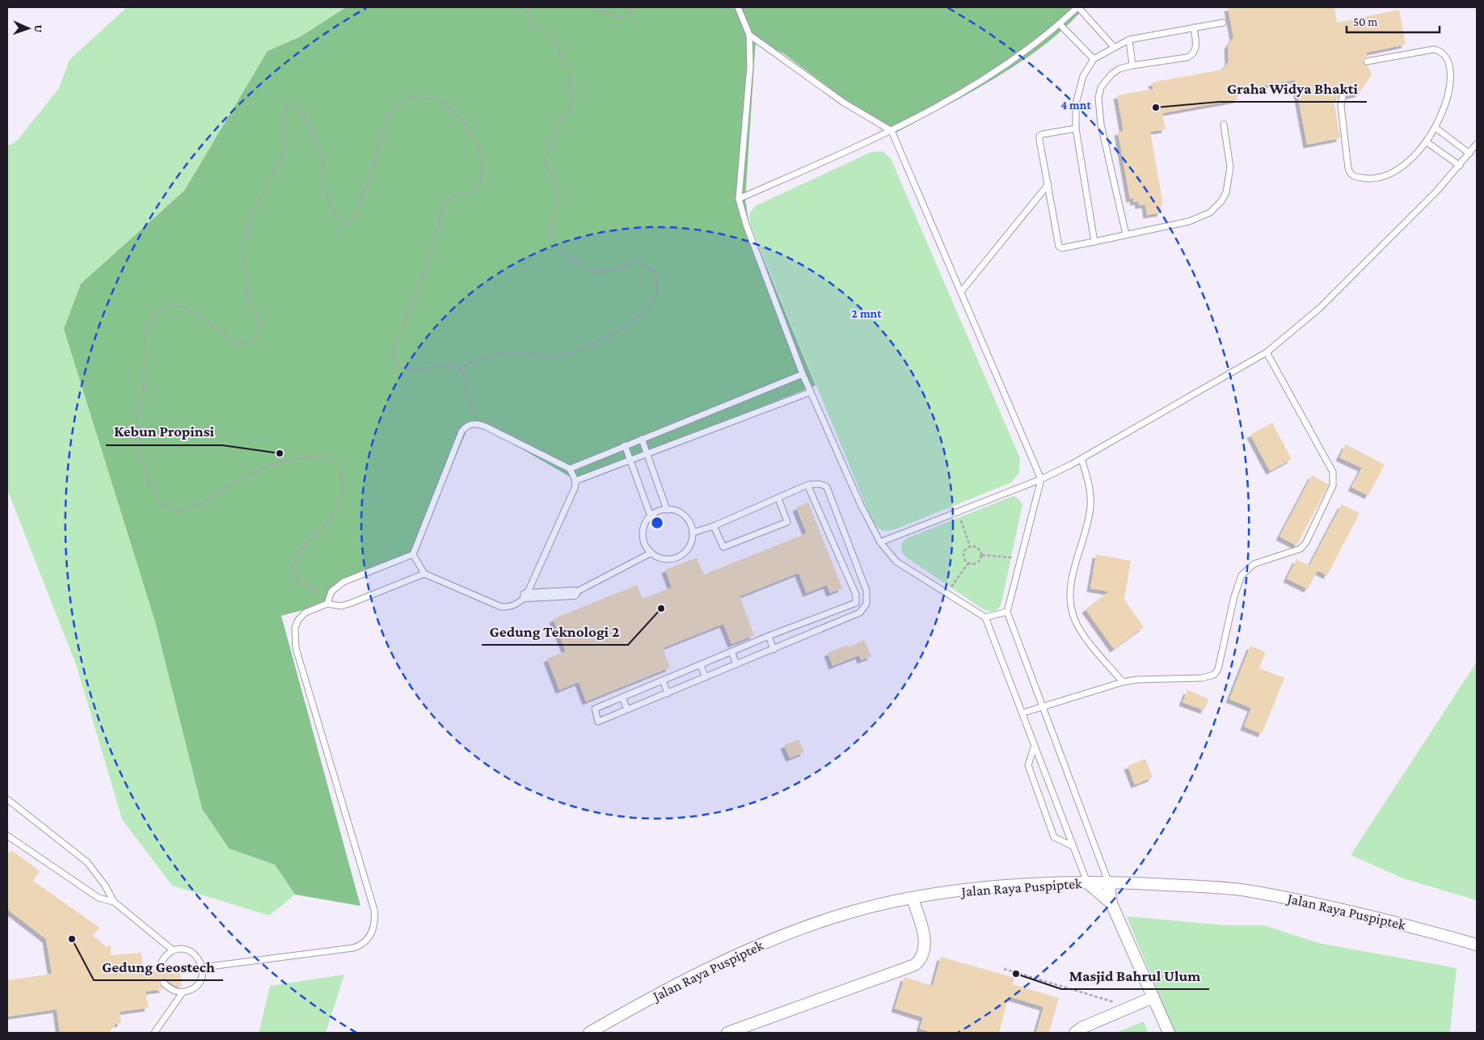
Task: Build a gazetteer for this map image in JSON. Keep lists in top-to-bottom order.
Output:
{
  "streets": {
    "street": ["Jalan Raya Puspiptek"]
  },
  "places": [
    "Graha Widya Bhakti",
    "Kebun Propinsi",
    "Gedung Teknologi 2",
    "Gedung Geostech",
    "Masjid Bahrul Ulum"
  ],
  "scale_bar": "50 m",
  "north": "right",
  "rings": ["4 mnt", "2 mnt"]
}
